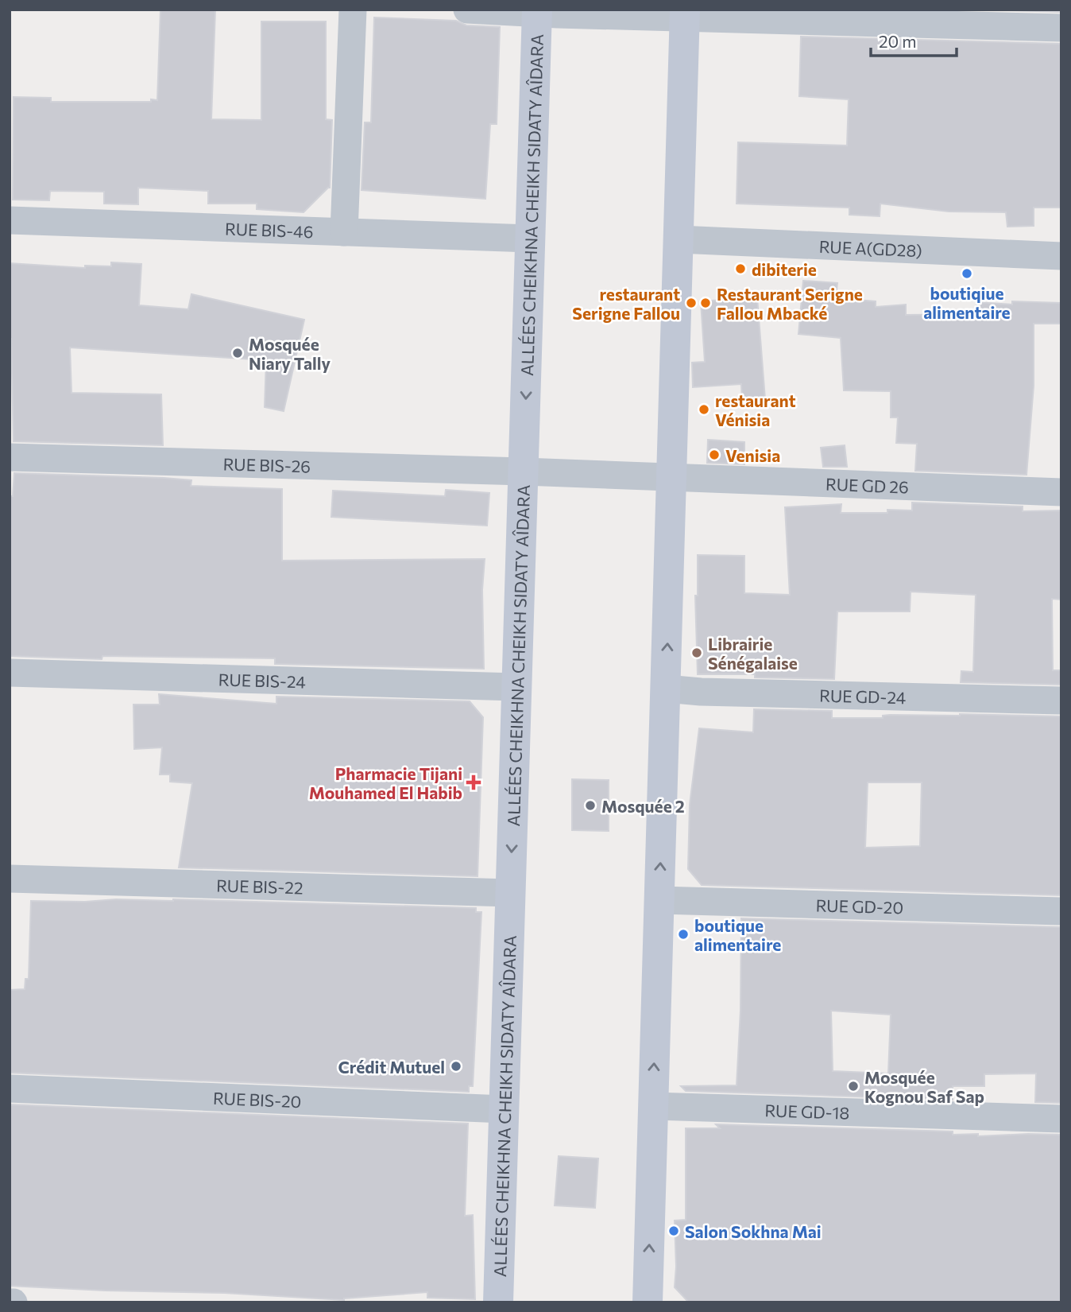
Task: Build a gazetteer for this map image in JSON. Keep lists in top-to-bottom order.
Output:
{
  "streets": {
    "main road": ["ALLÉES CHEIKHNA CHEIKH SIDATY AÎDARA"],
    "street": [
      "RUE BIS-46",
      "RUE A(GD28)",
      "RUE BIS-26",
      "RUE GD 26",
      "RUE BIS-24",
      "RUE GD-24",
      "RUE BIS-22",
      "RUE GD-20",
      "RUE BIS-20",
      "RUE GD-18"
    ]
  },
  "crossings": [
    ["ALLÉES CHEIKHNA CHEIKH SIDATY AÎDARA", "RUE BIS-46"],
    ["ALLÉES CHEIKHNA CHEIKH SIDATY AÎDARA", "RUE BIS-26"],
    ["ALLÉES CHEIKHNA CHEIKH SIDATY AÎDARA", "RUE BIS-24"],
    ["ALLÉES CHEIKHNA CHEIKH SIDATY AÎDARA", "RUE BIS-22"],
    ["ALLÉES CHEIKHNA CHEIKH SIDATY AÎDARA", "RUE BIS-20"],
    ["RUE BIS-26", "RUE GD 26"]
  ],
  "places": {
    "other": [
      "dibiterie",
      "boutiqiue alimentaire",
      "restaurant Serigne Fallou",
      "Restaurant Serigne Fallou Mbacké",
      "Mosquée Niary Tally",
      "restaurant Vénisia",
      "Venisia",
      "Librairie Sénégalaise",
      "Mosquée 2",
      "boutique alimentaire",
      "Crédit Mutuel",
      "Mosquée Kognou Saf Sap",
      "Salon Sokhna Mai"
    ],
    "health": ["Pharmacie Tijani Mouhamed El Habib"]
  },
  "scale_bar": "20 m"
}
